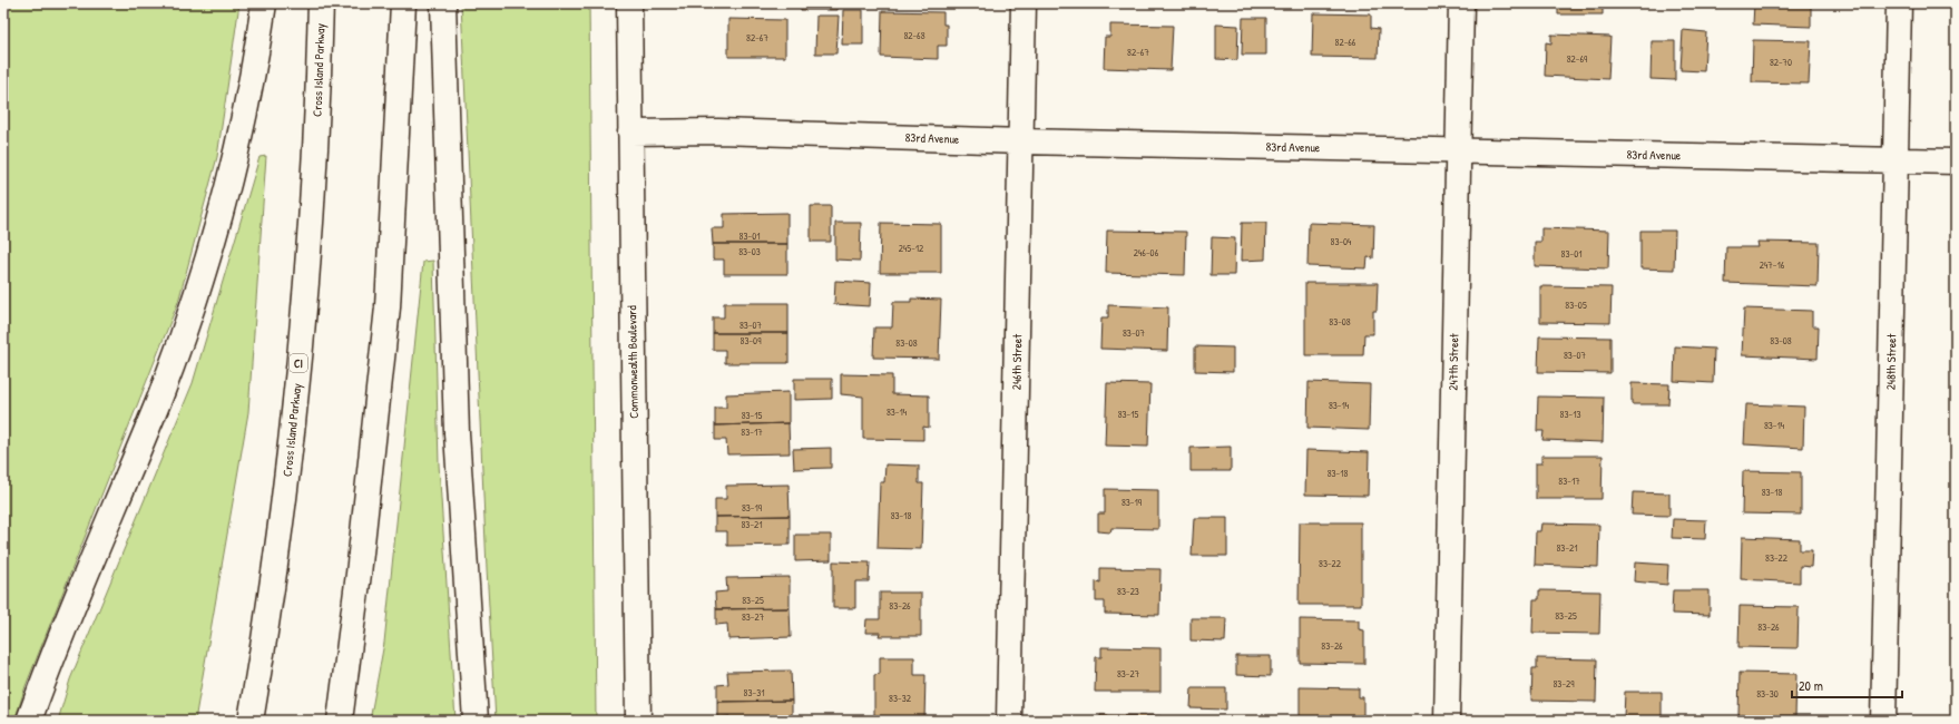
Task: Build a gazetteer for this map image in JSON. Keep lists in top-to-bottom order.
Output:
{
  "streets": {
    "main road": [
      "Cross Island Parkway",
      "83rd Avenue",
      "Commonwealth Boulevard",
      "246th Street",
      "247th Street",
      "248th Street",
      "CI"
    ]
  },
  "crossings": [
    ["83rd Avenue", "Commonwealth Boulevard"],
    ["83rd Avenue", "246th Street"],
    ["83rd Avenue", "247th Street"],
    ["83rd Avenue", "248th Street"]
  ],
  "house_numbers": [
    "82-68",
    "82-67",
    "82-66",
    "82-67",
    "82-69",
    "82-70",
    "83-01",
    "83-04",
    "245-12",
    "83-03",
    "246-06",
    "83-01",
    "247-16",
    "83-05",
    "83-08",
    "83-07",
    "83-07",
    "83-09",
    "83-08",
    "83-08",
    "83-07",
    "83-14",
    "83-14",
    "83-15",
    "83-13",
    "83-15",
    "83-14",
    "83-17",
    "83-18",
    "83-17",
    "83-18",
    "83-19",
    "83-19",
    "83-18",
    "83-21",
    "83-21",
    "83-22",
    "83-22",
    "83-23",
    "83-25",
    "83-26",
    "83-25",
    "83-27",
    "83-26",
    "83-26",
    "83-27",
    "83-29",
    "83-31",
    "83-30",
    "83-32"
  ],
  "scale_bar": "20 m"
}
